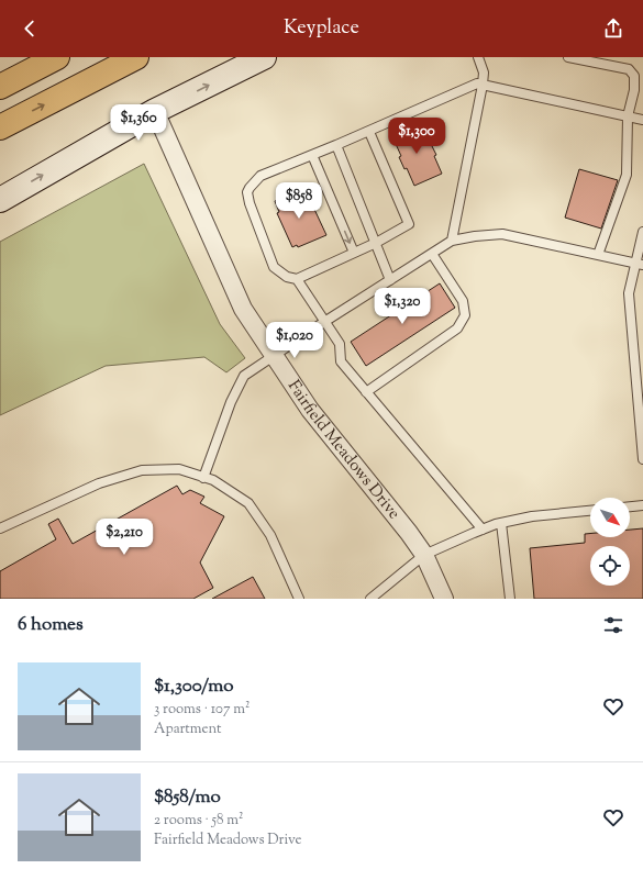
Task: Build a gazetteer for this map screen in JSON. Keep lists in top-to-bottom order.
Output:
{
  "streets": {
    "street": ["Fairfield Meadows Drive"]
  },
  "north": "bottom right",
  "page": {
    "header": "Keyplace",
    "price": [
      "$1,360",
      "$1,300",
      "$858",
      "$1,320",
      "$1,020",
      "$2,210"
    ],
    "heading": "6 homes",
    "list": [
      {
        "name": "$1,300/mo",
        "note": "3 rooms · 107 m² · Apartment"
      },
      {
        "name": "$858/mo",
        "note": "2 rooms · 58 m² · Fairfield Meadows Drive"
      }
    ]
  }
}
